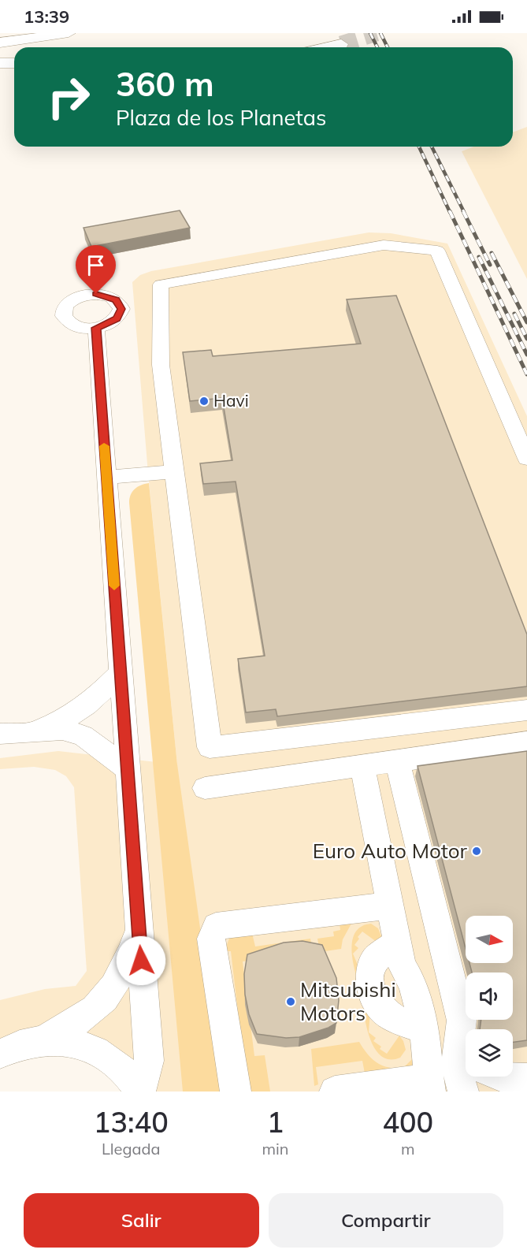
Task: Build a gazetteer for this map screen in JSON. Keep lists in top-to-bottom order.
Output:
{
  "places": ["Havi", "Euro Auto Motor", "Mitsubishi Motors"],
  "north": "right",
  "page": {
    "status": "13:39",
    "turn": ["360 m", "Plaza de los Planetas"],
    "eta": [
      "13:40",
      "Llegada",
      "1",
      "min",
      "400",
      "m"
    ],
    "buttons": ["Salir", "Compartir"]
  }
}
